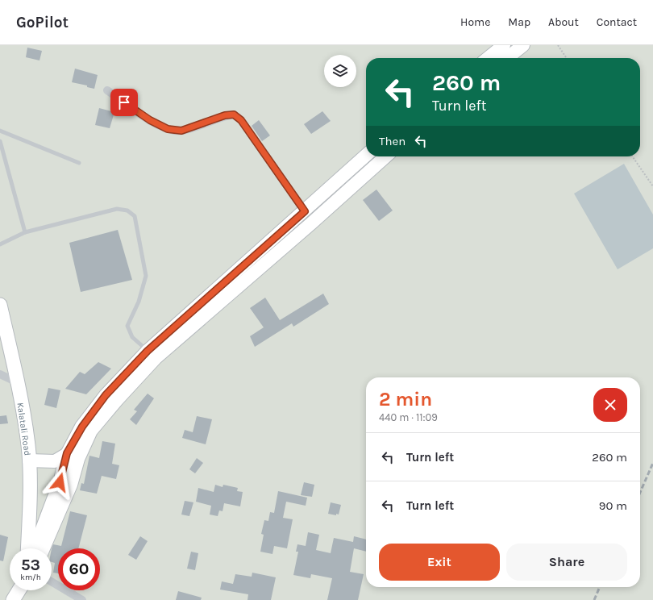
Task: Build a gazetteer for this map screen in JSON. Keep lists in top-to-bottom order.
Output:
{
  "streets": {
    "highway": ["Kalatali Road"]
  },
  "page": {
    "header": "GoPilot",
    "nav": [
      "Home",
      "Map",
      "About",
      "Contact"
    ],
    "turn": ["260 m", "Turn left"],
    "then": "Then",
    "heading": ["2 min", "440 m · 11:09"],
    "list": [
      {
        "name": "Turn left",
        "value": "260 m"
      },
      {
        "name": "Turn left",
        "value": "90 m"
      }
    ],
    "buttons": ["Exit", "Share"],
    "speed": "53 km/h",
    "limit": "60"
  }
}
